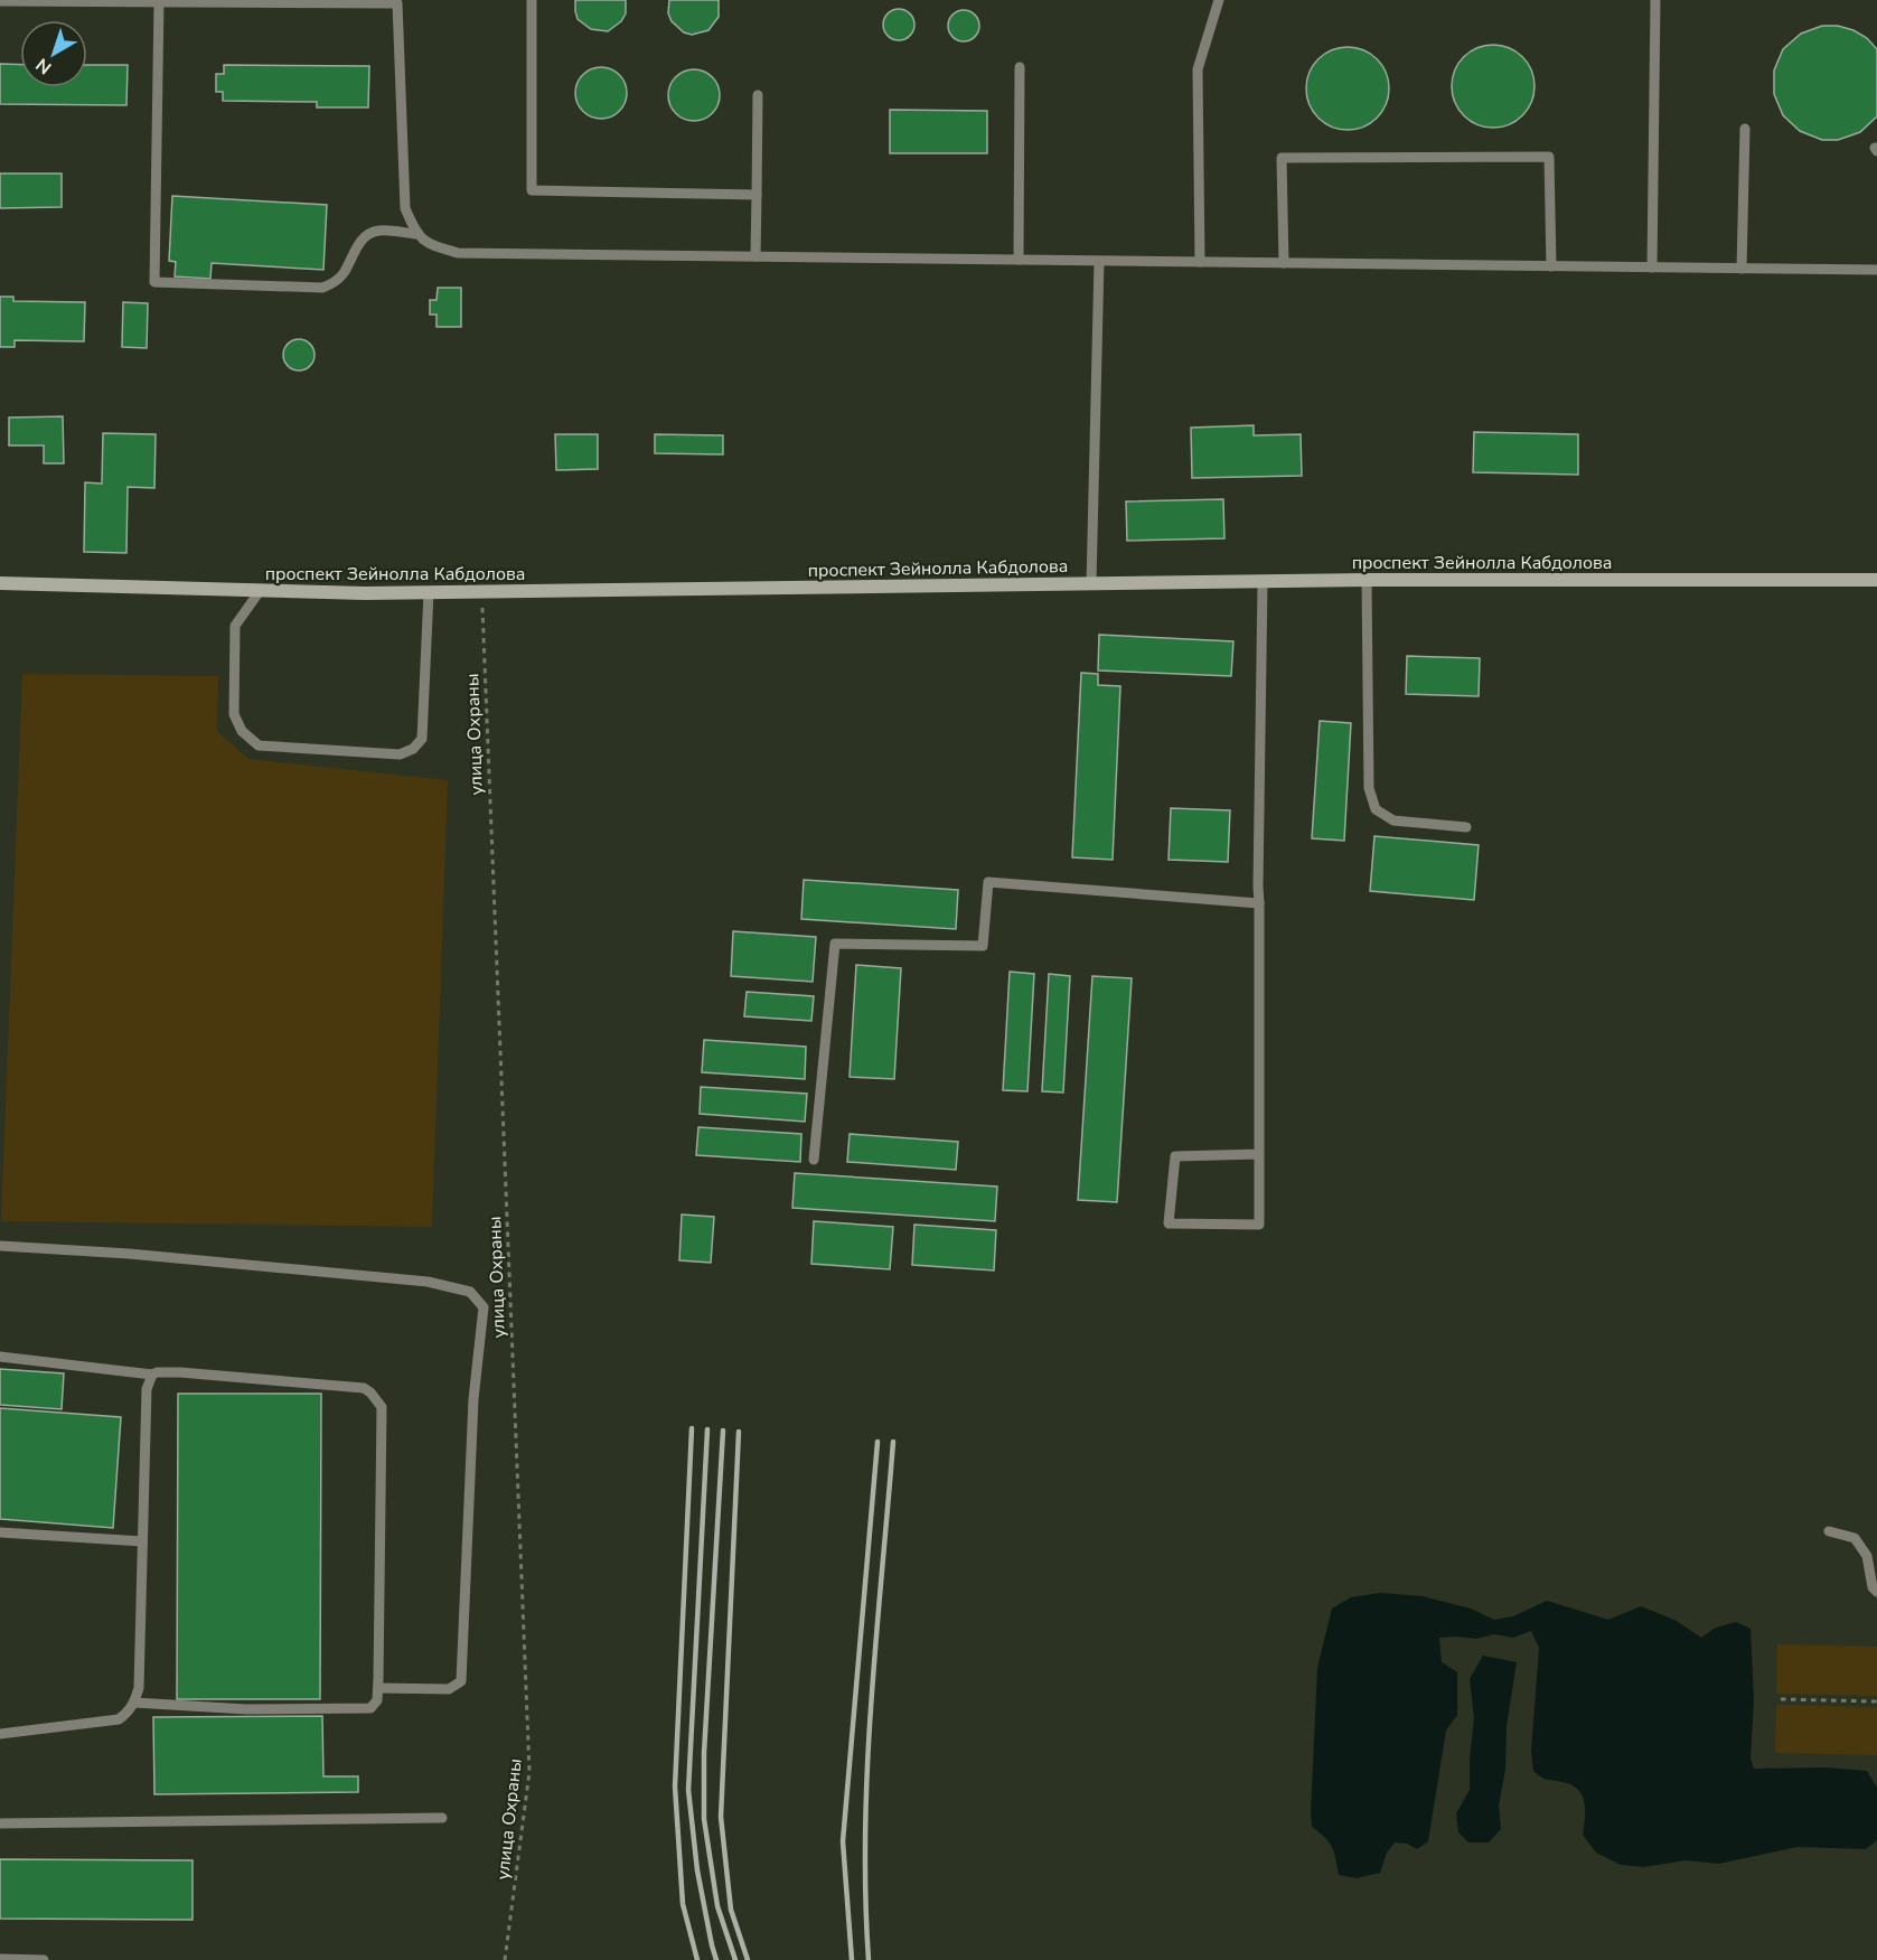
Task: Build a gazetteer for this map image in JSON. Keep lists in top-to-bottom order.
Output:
{
  "streets": {
    "main road": ["проспект Зейнолла Кабдолова"],
    "path": ["улица Охраны"]
  },
  "crossings": [
    ["проспект Зейнолла Кабдолова", "улица Охраны"]
  ],
  "north": "bottom left"
}
